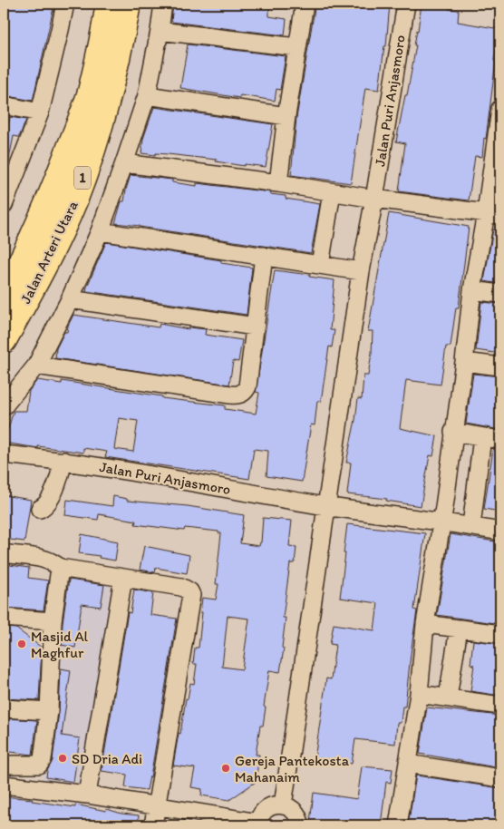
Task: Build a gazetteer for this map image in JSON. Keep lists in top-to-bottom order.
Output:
{
  "streets": {
    "highway": ["1", "Jalan Arteri Utara"],
    "street": ["Jalan Puri Anjasmoro"]
  },
  "places": ["Masjid Al Maghfur", "SD Dria Adi", "Gereja Pantekosta Mahanaim"]
}
